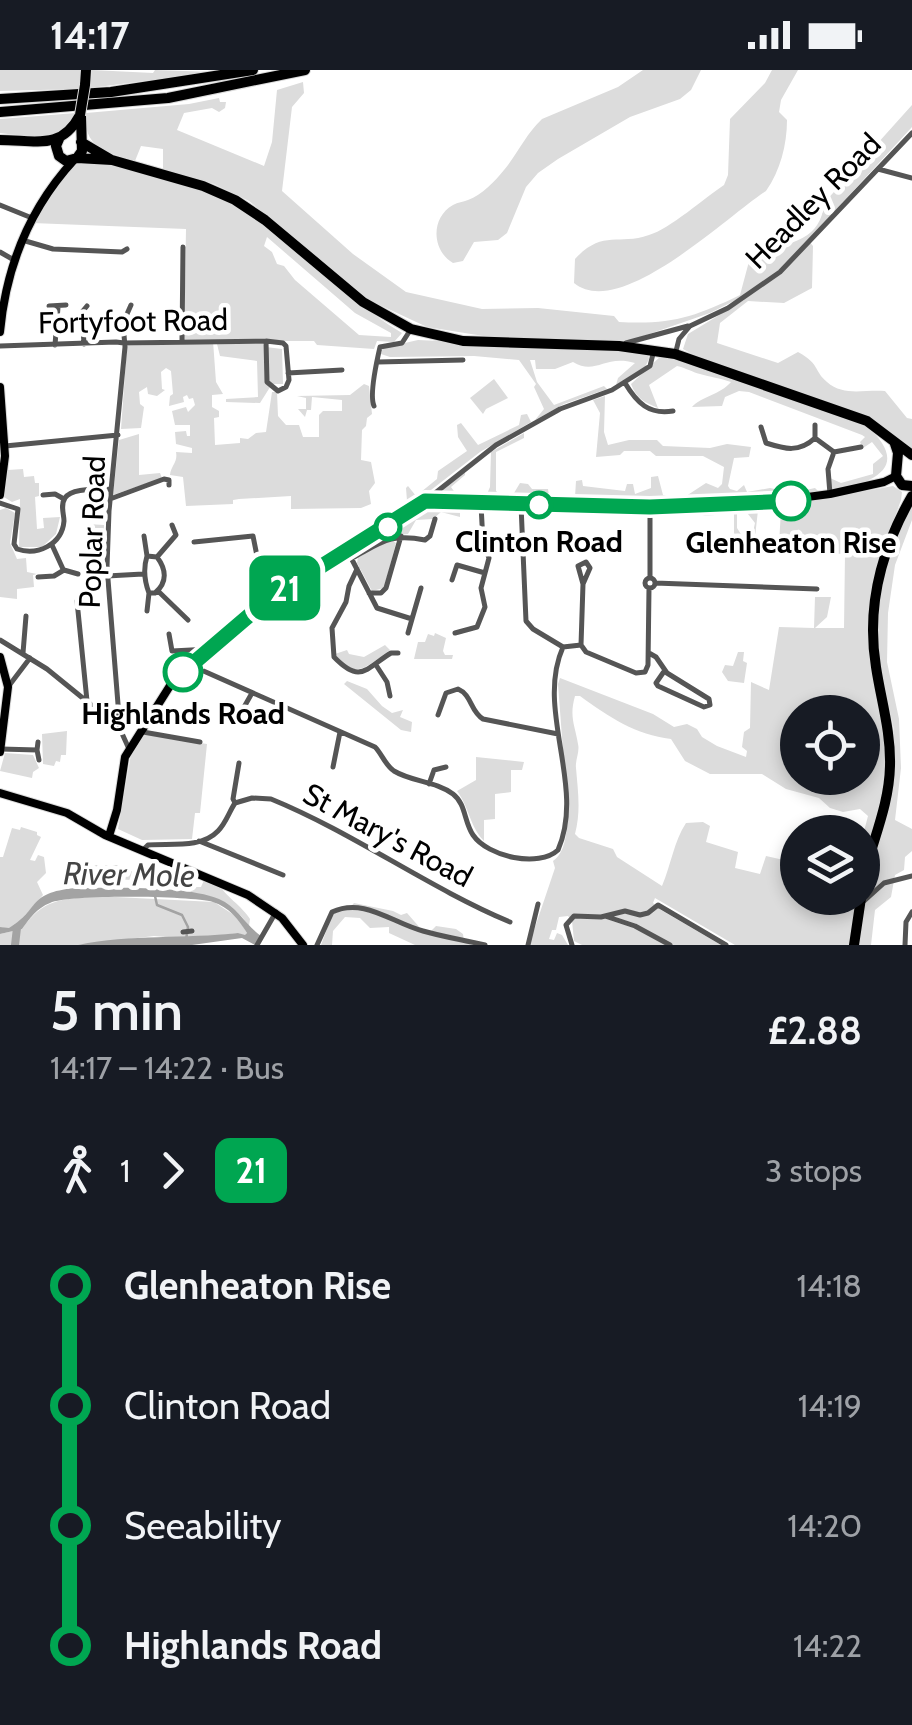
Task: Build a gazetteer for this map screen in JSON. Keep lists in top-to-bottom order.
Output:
{
  "streets": {
    "street": [
      "Headley Road",
      "Fortyfoot Road",
      "Poplar Road",
      "St Mary's Road"
    ]
  },
  "crossings": [
    ["Fortyfoot Road", "Poplar Road"]
  ],
  "water": ["River Mole"],
  "places": ["Glenheaton Rise", "Clinton Road", "Highlands Road"],
  "lines": ["bus line 21"],
  "page": {
    "status": "14:17",
    "on_map": "21",
    "heading": ["5 min", "14:17 – 14:22 · Bus", "£2.88"],
    "legs": ["1", "21", "3 stops"],
    "list": [
      {
        "name": "Glenheaton Rise",
        "value": "14:18"
      },
      {
        "name": "Clinton Road",
        "value": "14:19"
      },
      {
        "name": "Seeability",
        "value": "14:20"
      },
      {
        "name": "Highlands Road",
        "value": "14:22"
      }
    ]
  }
}
